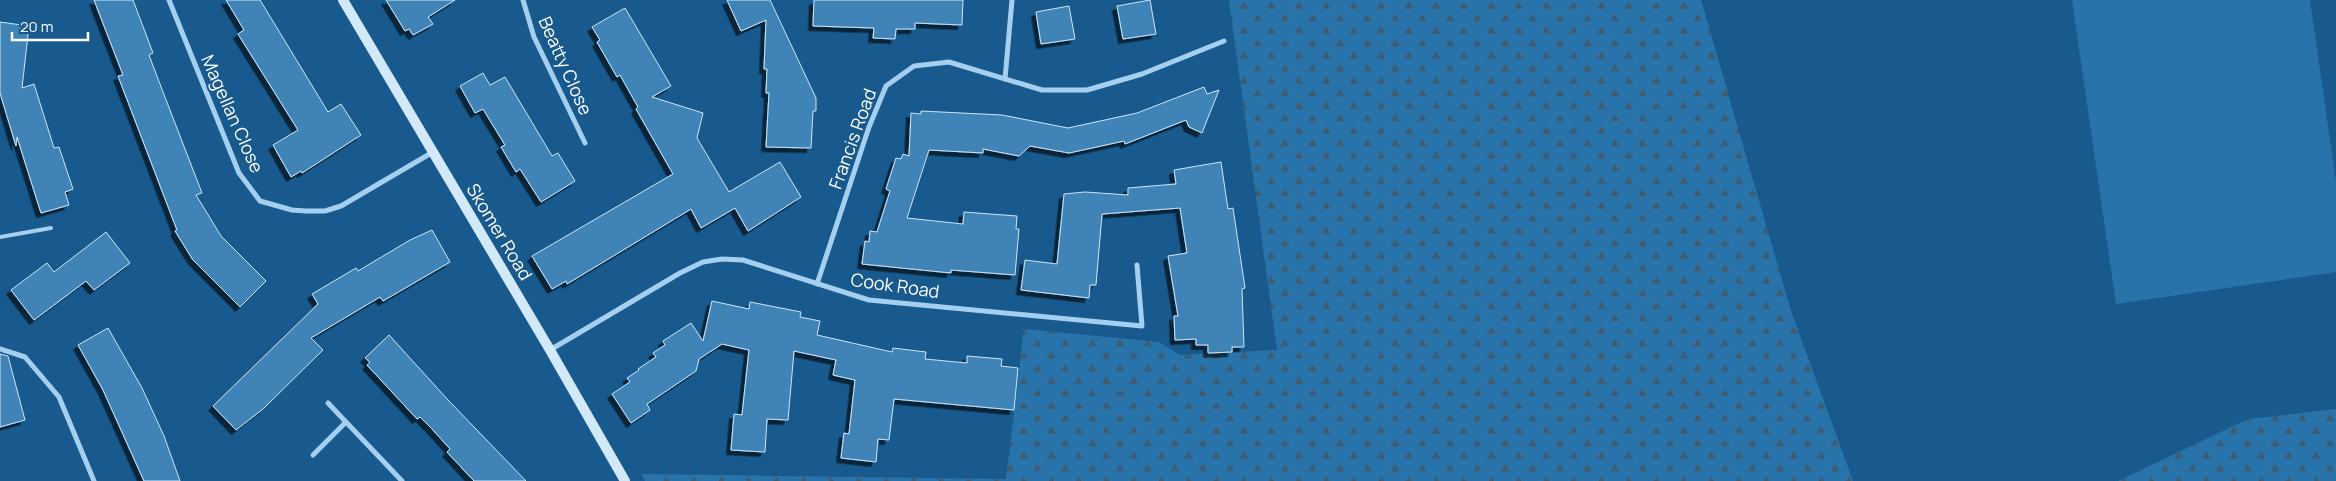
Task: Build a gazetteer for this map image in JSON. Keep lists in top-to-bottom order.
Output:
{
  "streets": {
    "street": [
      "Beatty Close",
      "Magellan Close",
      "Francis Road",
      "Skomer Road",
      "Cook Road"
    ]
  },
  "crossings": [
    ["Magellan Close", "Skomer Road"],
    ["Francis Road", "Cook Road"],
    ["Skomer Road", "Cook Road"]
  ],
  "scale_bar": "20 m"
}
